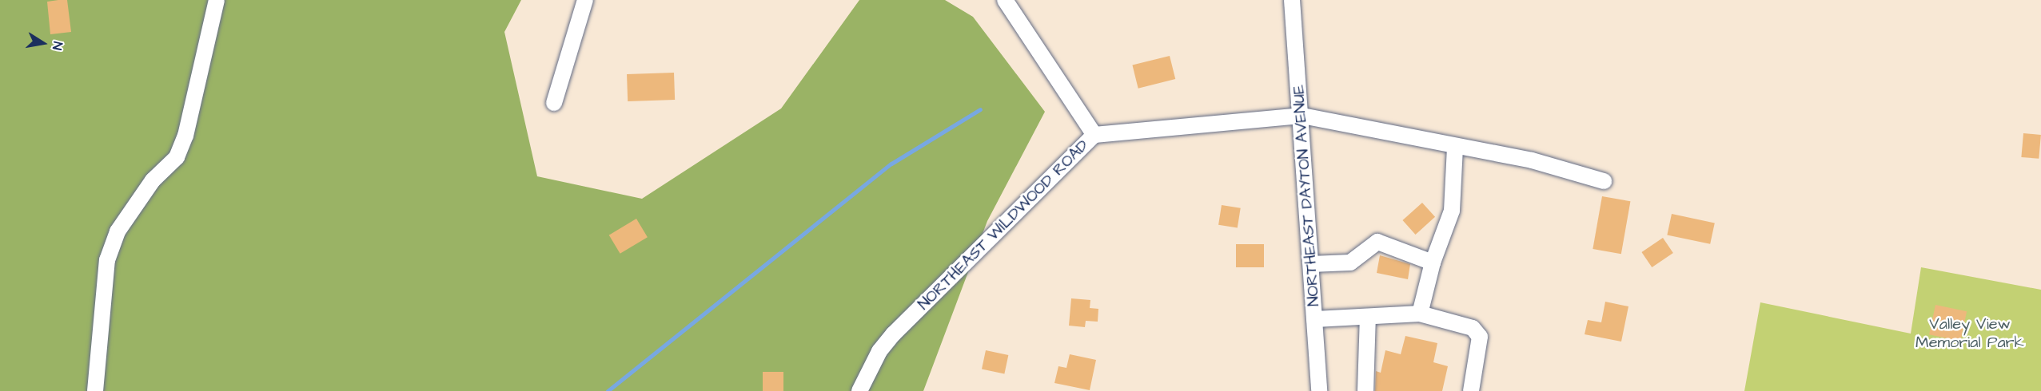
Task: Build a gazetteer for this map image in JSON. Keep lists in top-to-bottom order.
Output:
{
  "streets": {
    "street": ["NORTHEAST DAYTON AVENUE", "NORTHEAST WILDWOOD ROAD"]
  },
  "crossings": [
    ["NORTHEAST DAYTON AVENUE", "NORTHEAST WILDWOOD ROAD"]
  ],
  "parks": ["Valley View Memorial Park"],
  "north": "right"
}
